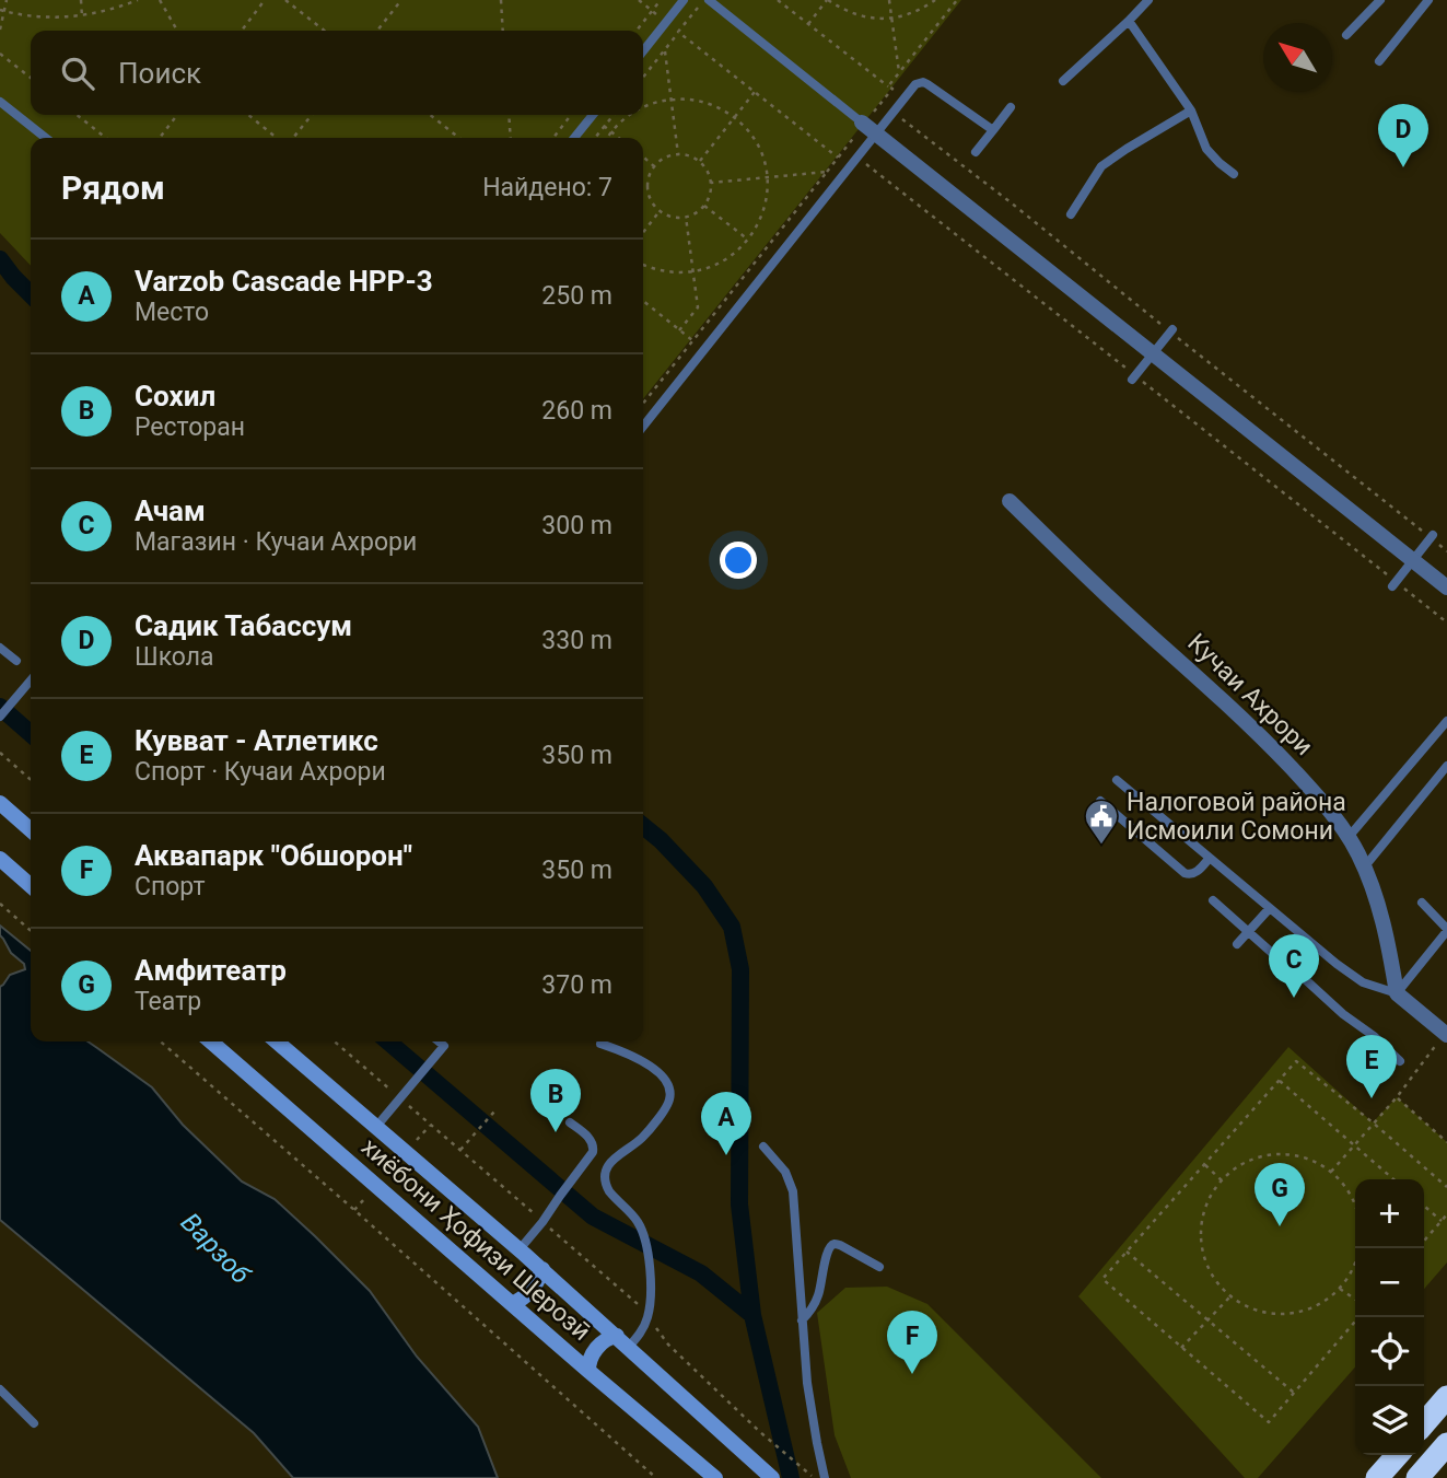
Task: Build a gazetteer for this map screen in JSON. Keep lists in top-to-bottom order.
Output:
{
  "streets": {
    "main road": ["хиёбони Ҳофизи Шерозӣ"],
    "street": ["Кучаи Ахрори"]
  },
  "water": ["Варзоб"],
  "places": {
    "public building": ["Налоговой района Исмоили Сомони"]
  },
  "north": "top left",
  "page": {
    "search": "Поиск",
    "pins": [
      "D",
      "C",
      "E",
      "B",
      "A",
      "G",
      "F"
    ],
    "heading": ["Рядом", "Найдено: 7"],
    "list": [
      {
        "mark": "A",
        "name": "Varzob Cascade HPP-3",
        "note": "Место",
        "value": "250 m"
      },
      {
        "mark": "B",
        "name": "Сохил",
        "note": "Ресторан",
        "value": "260 m"
      },
      {
        "mark": "C",
        "name": "Ачам",
        "note": "Магазин · Кучаи Ахрори",
        "value": "300 m"
      },
      {
        "mark": "D",
        "name": "Садик Табассум",
        "note": "Школа",
        "value": "330 m"
      },
      {
        "mark": "E",
        "name": "Кувват - Атлетикс",
        "note": "Спорт · Кучаи Ахрори",
        "value": "350 m"
      },
      {
        "mark": "F",
        "name": "Аквапарк \"Обшорон\"",
        "note": "Спорт",
        "value": "350 m"
      },
      {
        "mark": "G",
        "name": "Aмфитеатр",
        "note": "Театр",
        "value": "370 m"
      }
    ],
    "map_buttons": ["+", "−"]
  }
}
